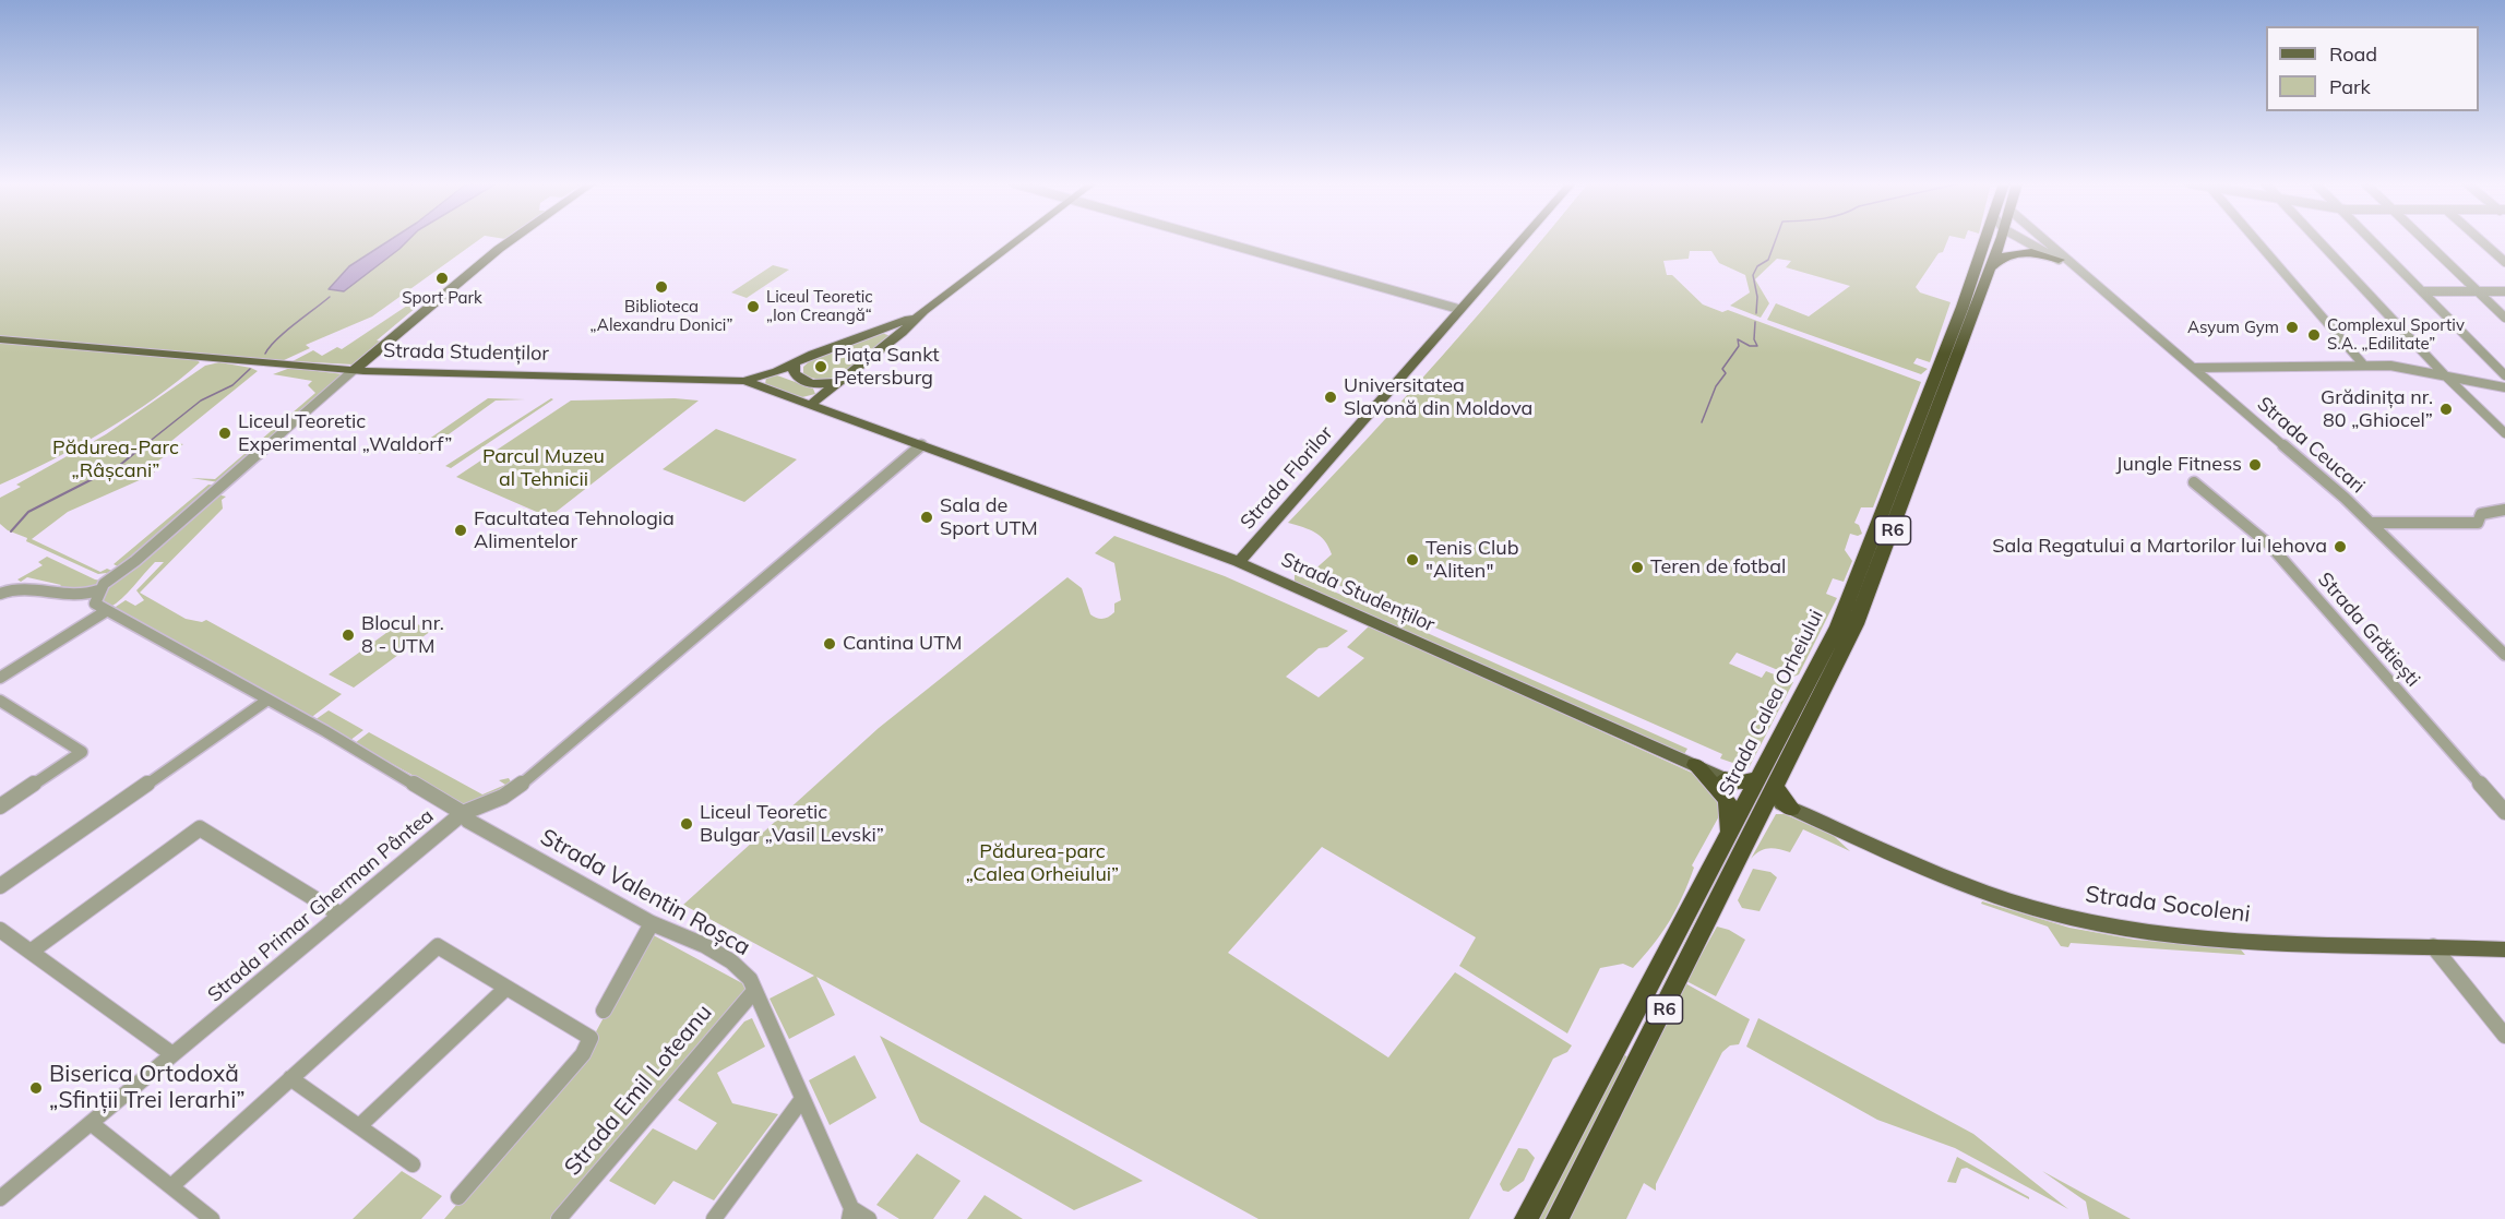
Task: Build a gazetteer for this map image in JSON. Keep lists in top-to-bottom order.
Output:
{
  "streets": {
    "highway": ["R6", "Strada Calea Orheiului"],
    "main road": ["Strada Studenților", "Strada Florilor", "Strada Socoleni"],
    "street": [
      "Strada Ceucari",
      "Strada Grătiești",
      "Strada Valentin Roșca",
      "Strada Primar Gherman Pântea",
      "Strada Emil Loteanu"
    ]
  },
  "crossings": [
    ["Strada Studenților", "Strada Florilor"],
    ["Strada Valentin Roșca", "Strada Primar Gherman Pântea"],
    ["Strada Valentin Roșca", "Strada Emil Loteanu"]
  ],
  "parks": ["Pădurea-Parc „Râșcani”", "Parcul Muzeu al Tehnicii", "Pădurea-parc „Calea Orheiului”"],
  "places": [
    "Sport Park",
    "Biblioteca „Alexandru Donici”",
    "Liceul Teoretic „Ion Creangă“",
    "Asyum Gym",
    "Complexul Sportiv S.A. „Edilitate”",
    "Piața Sankt Petersburg",
    "Universitatea Slavonă din Moldova",
    "Grădinița nr. 80 „Ghiocel”",
    "Liceul Teoretic Experimental „Waldorf”",
    "Jungle Fitness",
    "Sala de Sport UTM",
    "Facultatea Tehnologia Alimentelor",
    "Sala Regatului a Martorilor lui Iehova",
    "Tenis Club \"Aliten\"",
    "Teren de fotbal",
    "Blocul nr. 8 - UTM",
    "Cantina UTM",
    "Liceul Teoretic Bulgar „Vasil Levski”",
    "Biserica Ortodoxă „Sfinții Trei Ierarhi”"
  ],
  "legend": ["Road", "Park"]
}
